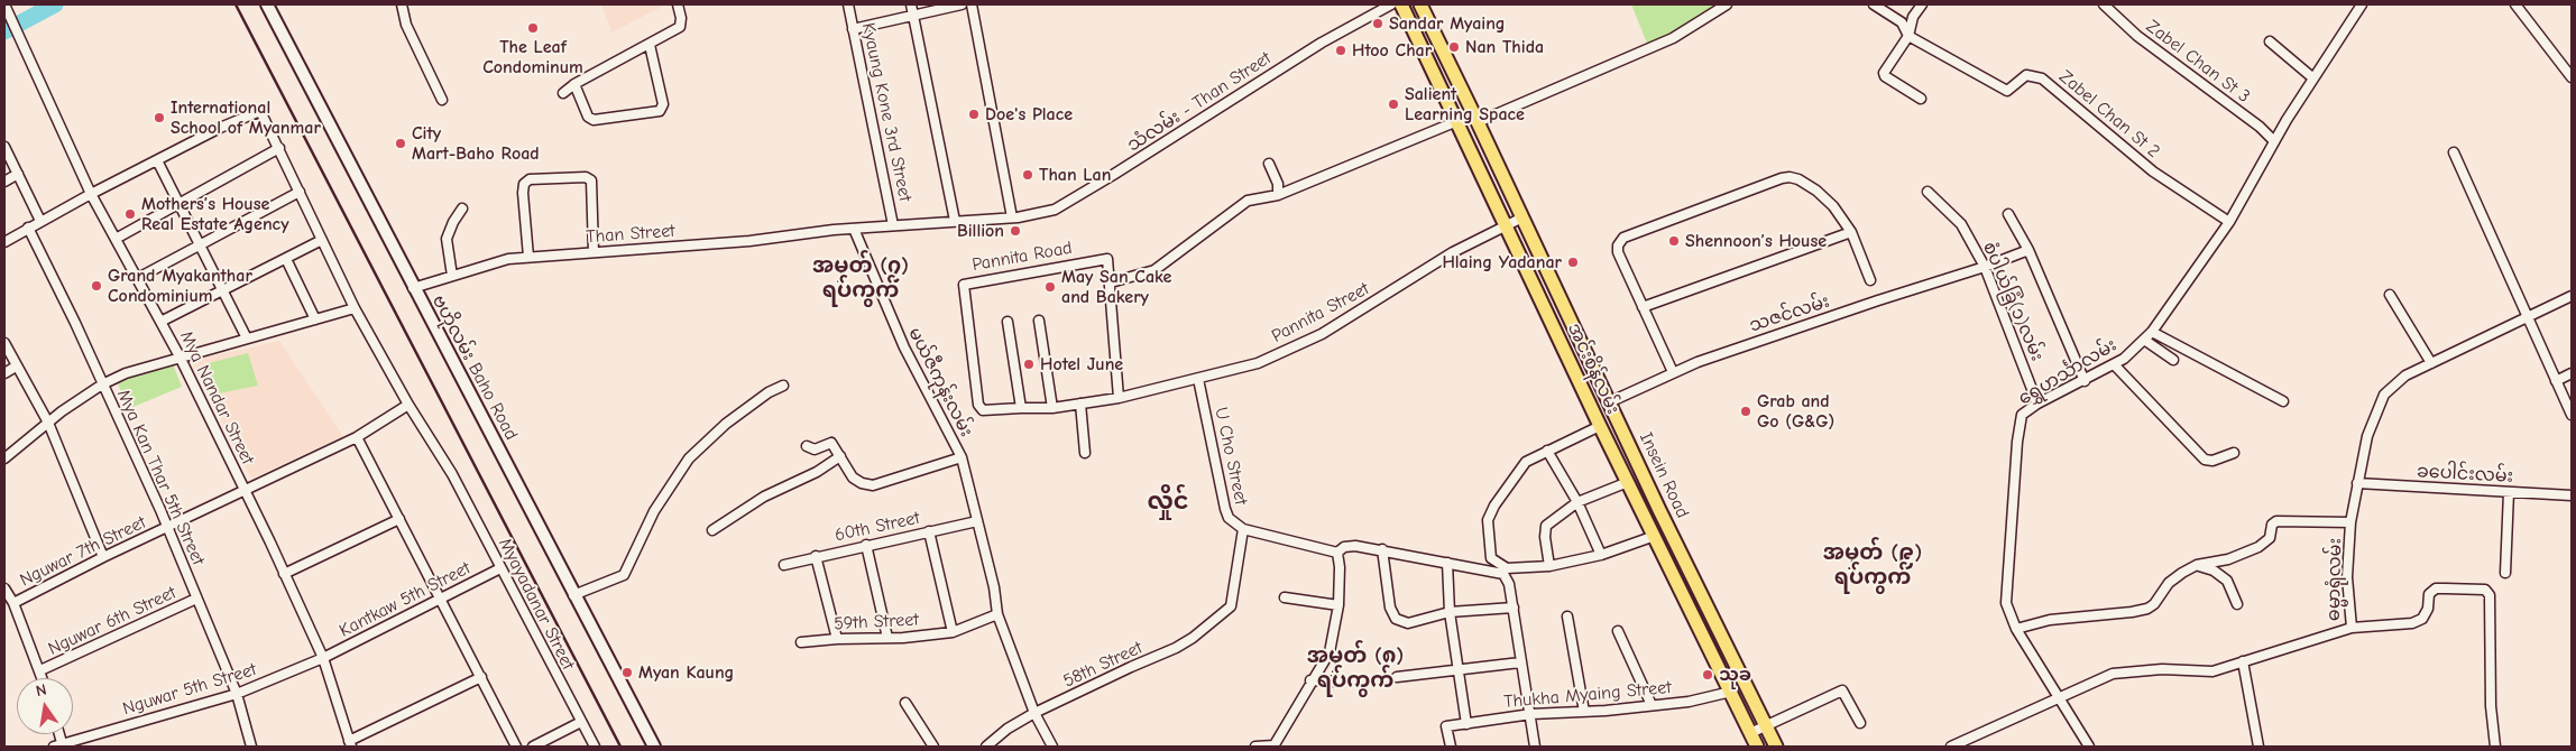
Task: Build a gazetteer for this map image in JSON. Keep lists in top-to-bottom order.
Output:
{
  "streets": {
    "main road": ["ဗဟိုလမ်း Baho Road", "အင်းစိန်လမ်း", "Insein Road"],
    "street": [
      "Zabel Chan St 3",
      "သံလမ်း - Than Street",
      "Kyaung Kone 3rd Street",
      "Zabel Chan St 2",
      "Than Street",
      "Pannita Road",
      "စံပါယ်ခြံ(၁)လမ်း",
      "Pannita Street",
      "သဇင်လမ်း",
      "ရွှေဟင်္သာလမ်း",
      "မယ်ဇီကုန်းလမ်း",
      "Mya Nandar Street",
      "U Cho Street",
      "ခပေါင်းလမ်း",
      "Mya Kan Thar 5th Street",
      "60th Street",
      "Nguwar 7th Street",
      "ဓမ္မာရုံလမ်း",
      "Kantkaw 5th Street",
      "Myayadanar Street",
      "Nguwar 6th Street",
      "59th Street",
      "58th Street",
      "Nguwar 5th Street",
      "Thukha Myaing Street"
    ]
  },
  "crossings": [
    ["Zabel Chan St 3", "ရွှေဟင်္သာလမ်း"],
    ["သံလမ်း - Than Street", "Kyaung Kone 3rd Street"],
    ["သံလမ်း - Than Street", "Than Street"],
    ["သံလမ်း - Than Street", "အင်းစိန်လမ်း"],
    ["သံလမ်း - Than Street", "မယ်ဇီကုန်းလမ်း"],
    ["Zabel Chan St 2", "ရွှေဟင်္သာလမ်း"],
    ["Than Street", "ဗဟိုလမ်း Baho Road"],
    ["Than Street", "မယ်ဇီကုန်းလမ်း"],
    ["Pannita Road", "Pannita Street"],
    ["စံပါယ်ခြံ(၁)လမ်း", "သဇင်လမ်း"],
    ["စံပါယ်ခြံ(၁)လမ်း", "ရွှေဟင်္သာလမ်း"],
    ["Pannita Street", "အင်းစိန်လမ်း"],
    ["Pannita Street", "U Cho Street"],
    ["Pannita Street", "Insein Road"],
    ["သဇင်လမ်း", "Insein Road"],
    ["အင်းစိန်လမ်း", "Thukha Myaing Street"],
    ["ရွှေဟင်္သာလမ်း", "ဓမ္မာရုံလမ်း"],
    ["မယ်ဇီကုန်းလမ်း", "60th Street"],
    ["မယ်ဇီကုန်းလမ်း", "59th Street"],
    ["မယ်ဇီကုန်းလမ်း", "58th Street"],
    ["Mya Nandar Street", "Nguwar 7th Street"],
    ["Mya Nandar Street", "Kantkaw 5th Street"],
    ["Mya Nandar Street", "Nguwar 5th Street"],
    ["U Cho Street", "58th Street"],
    ["ခပေါင်းလမ်း", "ဓမ္မာရုံလမ်း"],
    ["Mya Kan Thar 5th Street", "Nguwar 7th Street"],
    ["Mya Kan Thar 5th Street", "Nguwar 6th Street"],
    ["Mya Kan Thar 5th Street", "Nguwar 5th Street"],
    ["Nguwar 7th Street", "Myayadanar Street"],
    ["Kantkaw 5th Street", "Myayadanar Street"],
    ["Kantkaw 5th Street", "Nguwar 5th Street"]
  ],
  "districts": [
    "အမှတ် (၇) ရပ်ကွက်",
    "လှိုင်",
    "အမှတ် (၉) ရပ်ကွက်",
    "အမှတ် (၈) ရပ်ကွက်"
  ],
  "places": [
    "Sandar Myaing",
    "The Leaf Condominum",
    "Nan Thida",
    "Htoo Char",
    "Salient Learning Space",
    "Doe's Place",
    "International School of Myanmar",
    "City Mart-Baho Road",
    "Than Lan",
    "Mothers’s House Real Estate Agency",
    "Billion",
    "Shennoon’s House",
    "Hlaing Yadanar",
    "Grand Myakanthar Condominium",
    "May San Cake and Bakery",
    "Hotel June",
    "Grab and Go (G&G)",
    "Myan Kaung",
    "သုခ"
  ],
  "north": "top"
}
